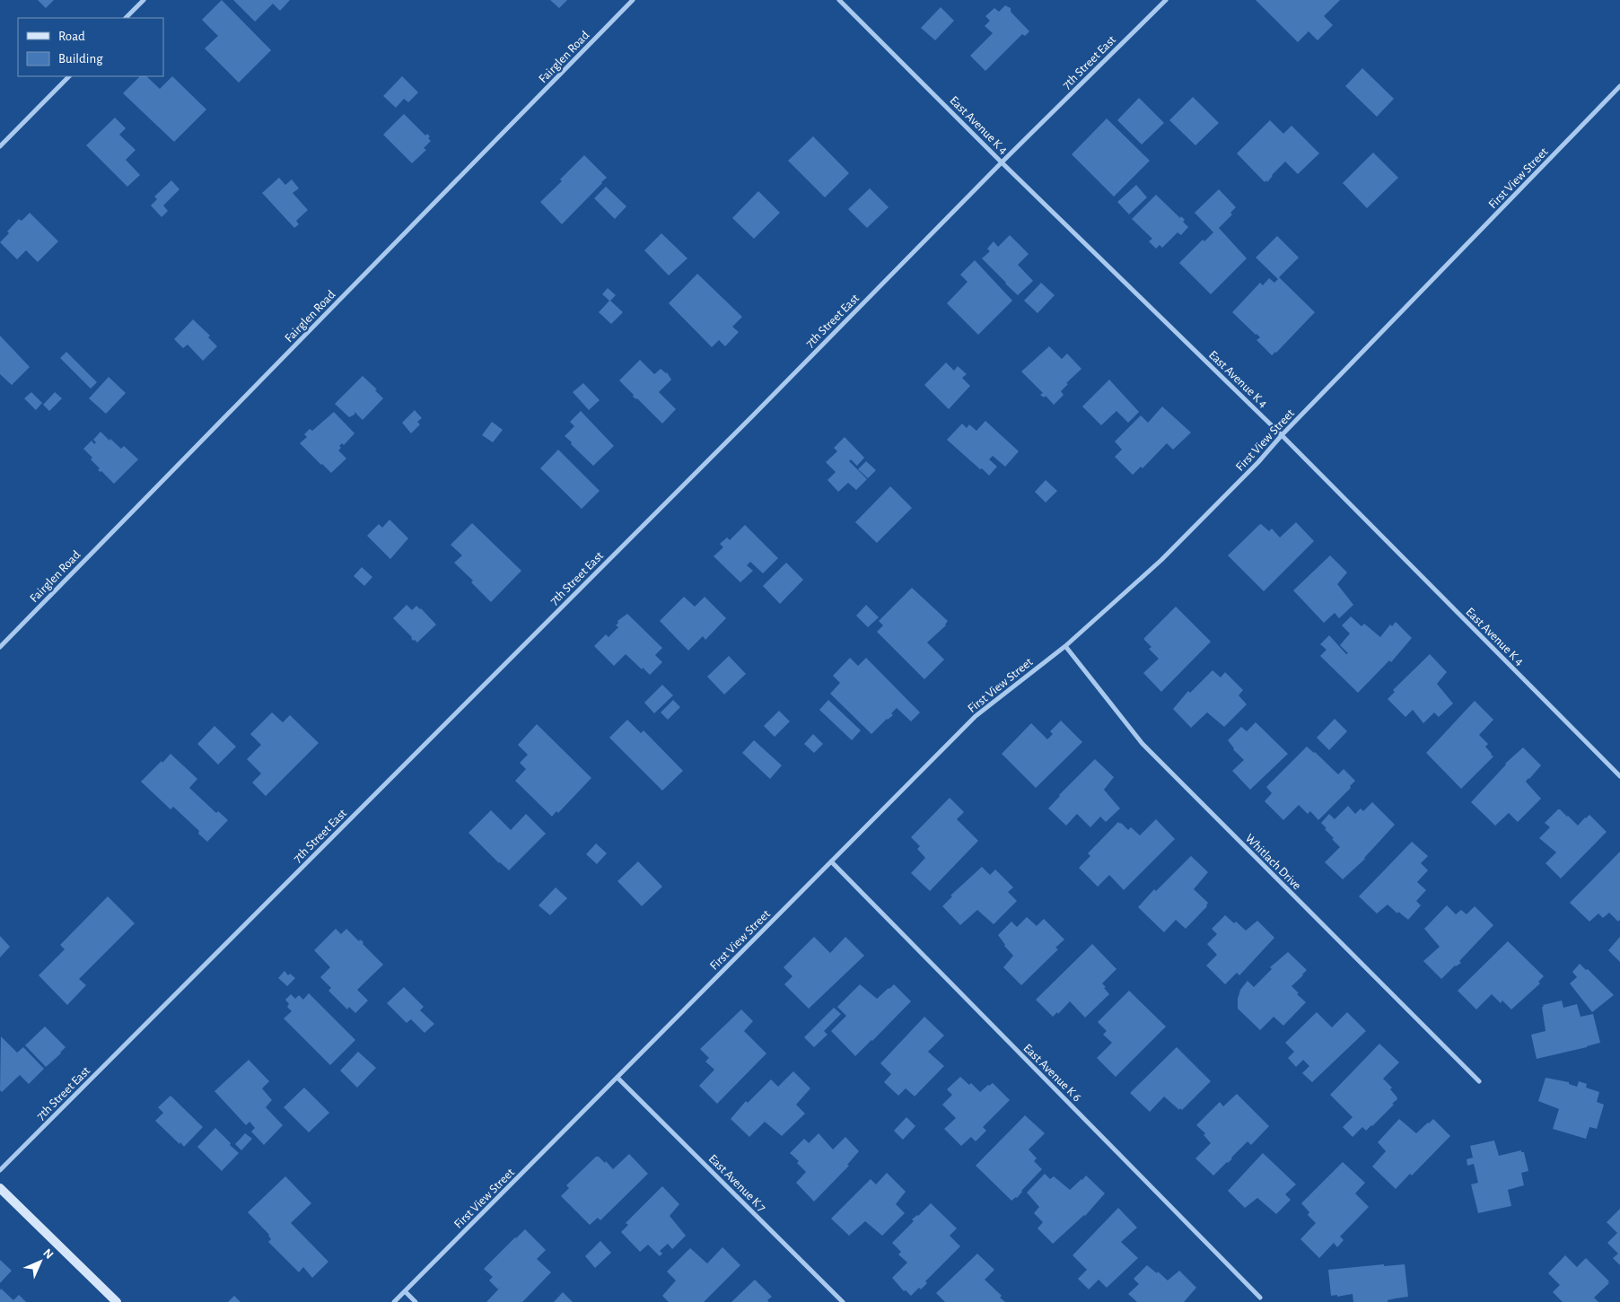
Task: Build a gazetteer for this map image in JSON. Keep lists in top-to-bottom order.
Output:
{
  "streets": {
    "street": [
      "Fairglen Road",
      "7th Street East",
      "East Avenue K 4",
      "First View Street",
      "Whitlach Drive",
      "East Avenue K 6",
      "East Avenue K 7"
    ]
  },
  "crossings": [
    ["7th Street East", "East Avenue K 4"],
    ["East Avenue K 4", "First View Street"],
    ["First View Street", "Whitlach Drive"],
    ["First View Street", "East Avenue K 6"],
    ["First View Street", "East Avenue K 7"]
  ],
  "legend": ["Road", "Building"],
  "north": "top right"
}
